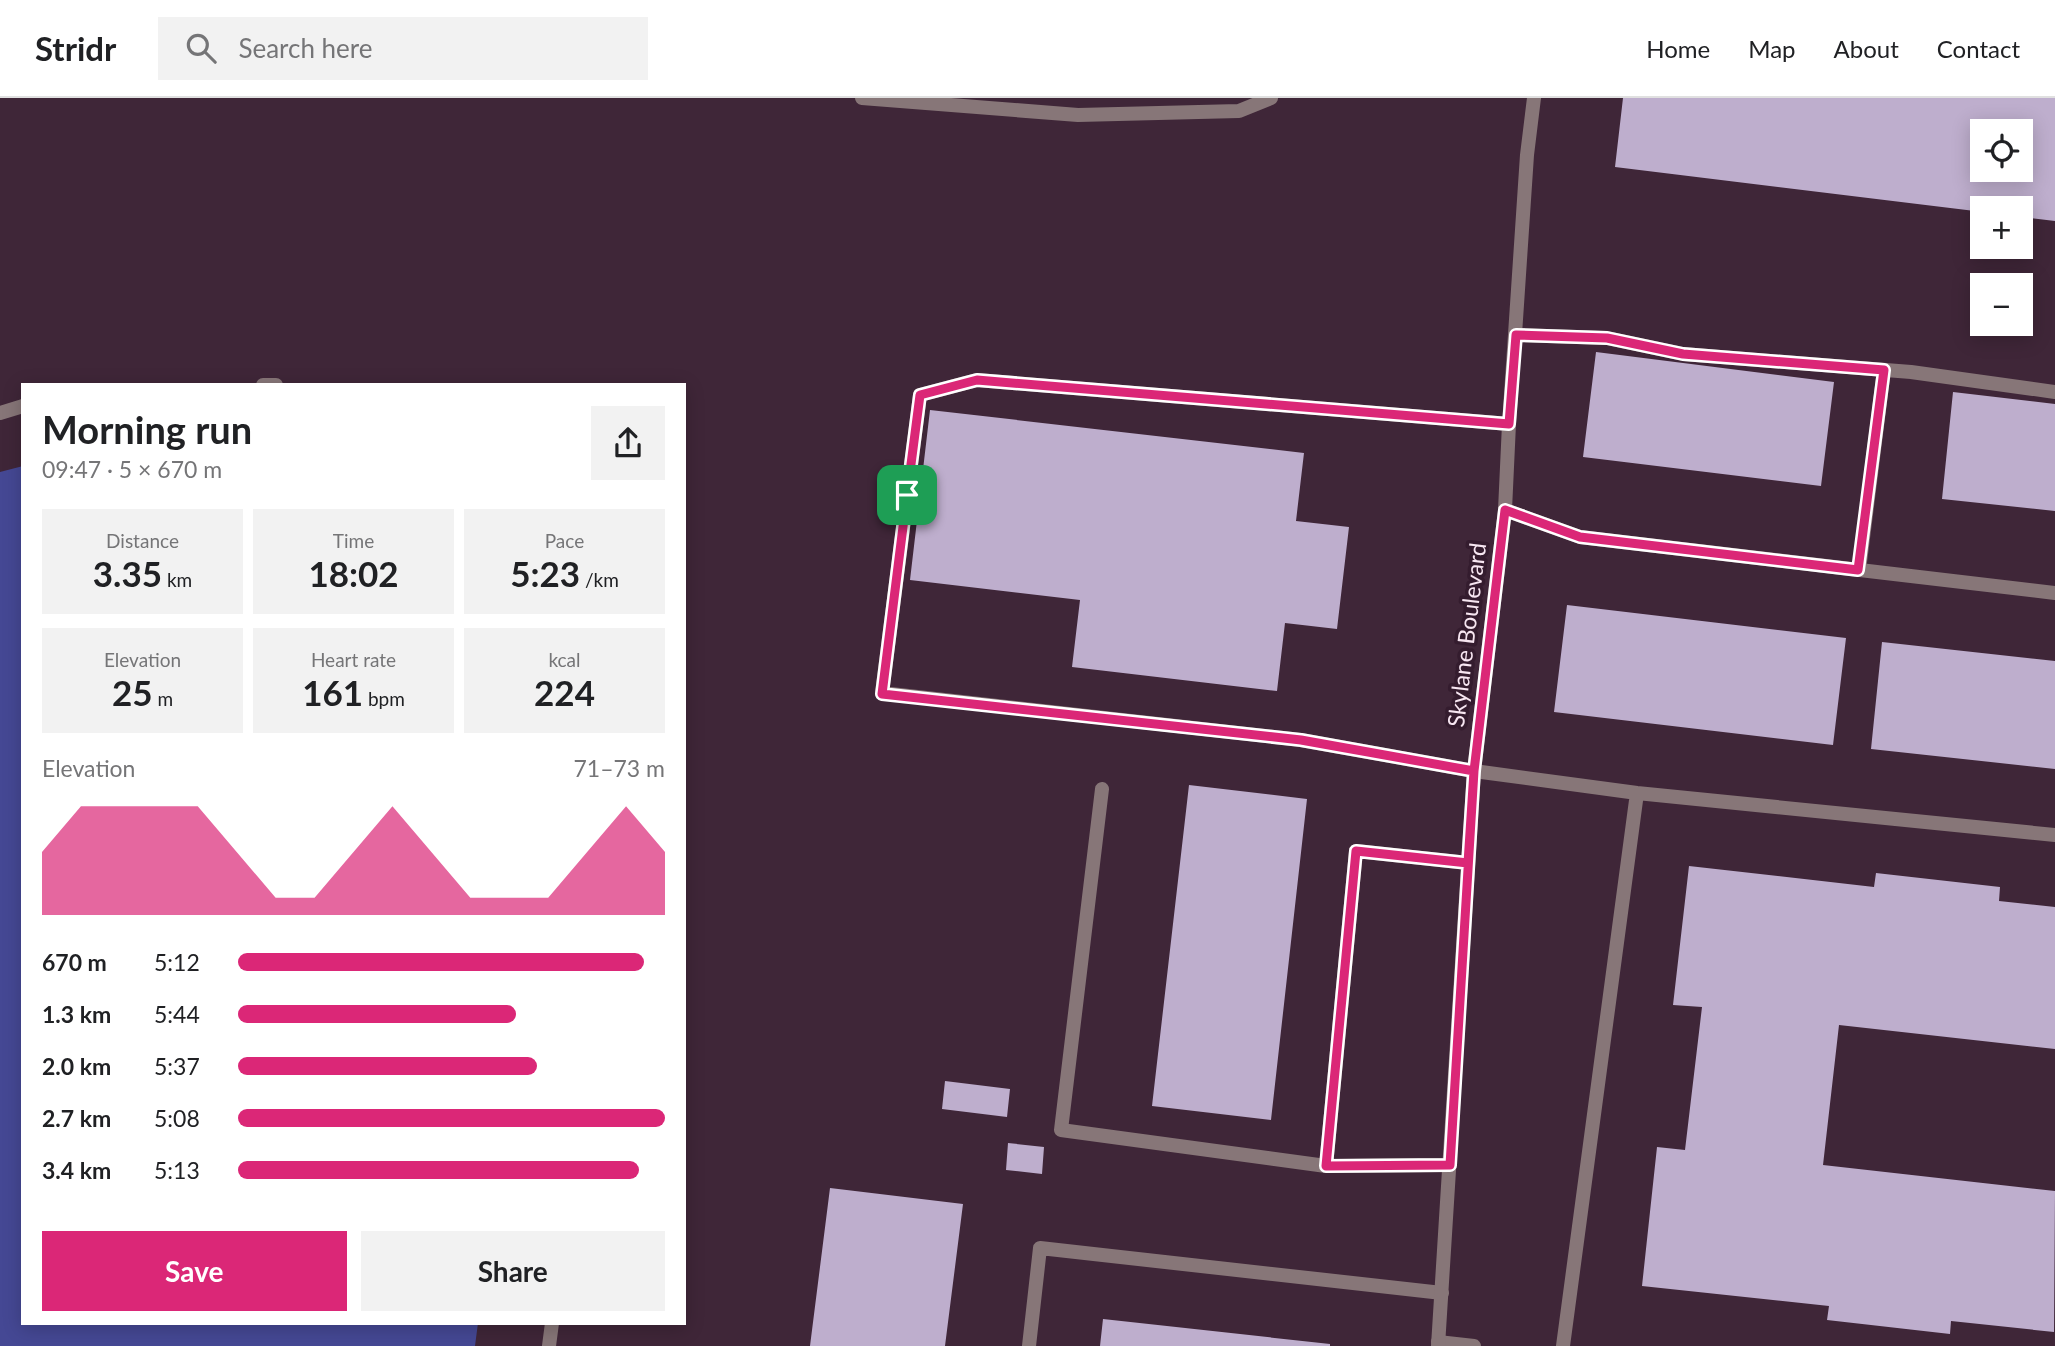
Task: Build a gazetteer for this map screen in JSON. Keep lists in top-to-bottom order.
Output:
{
  "streets": {
    "street": ["Skylane Boulevard"]
  },
  "page": {
    "header": "Stridr",
    "search": "Search here",
    "nav": [
      "Home",
      "Map",
      "About",
      "Contact"
    ],
    "map_buttons": ["+", "−"],
    "heading": ["Morning run", "09:47 · 5 × 670 m"],
    "stats": [
      ["Distance", "3.35 km"],
      ["Time", "18:02"],
      ["Pace", "5:23 /km"],
      ["Elevation", "25 m"],
      ["Heart rate", "161 bpm"],
      ["kcal", "224"]
    ],
    "chart": ["Elevation", "71–73 m"],
    "list": [
      {
        "name": "670 m",
        "note": "5:12"
      },
      {
        "name": "1.3 km",
        "note": "5:44"
      },
      {
        "name": "2.0 km",
        "note": "5:37"
      },
      {
        "name": "2.7 km",
        "note": "5:08"
      },
      {
        "name": "3.4 km",
        "note": "5:13"
      }
    ],
    "buttons": ["Save", "Share"]
  }
}
